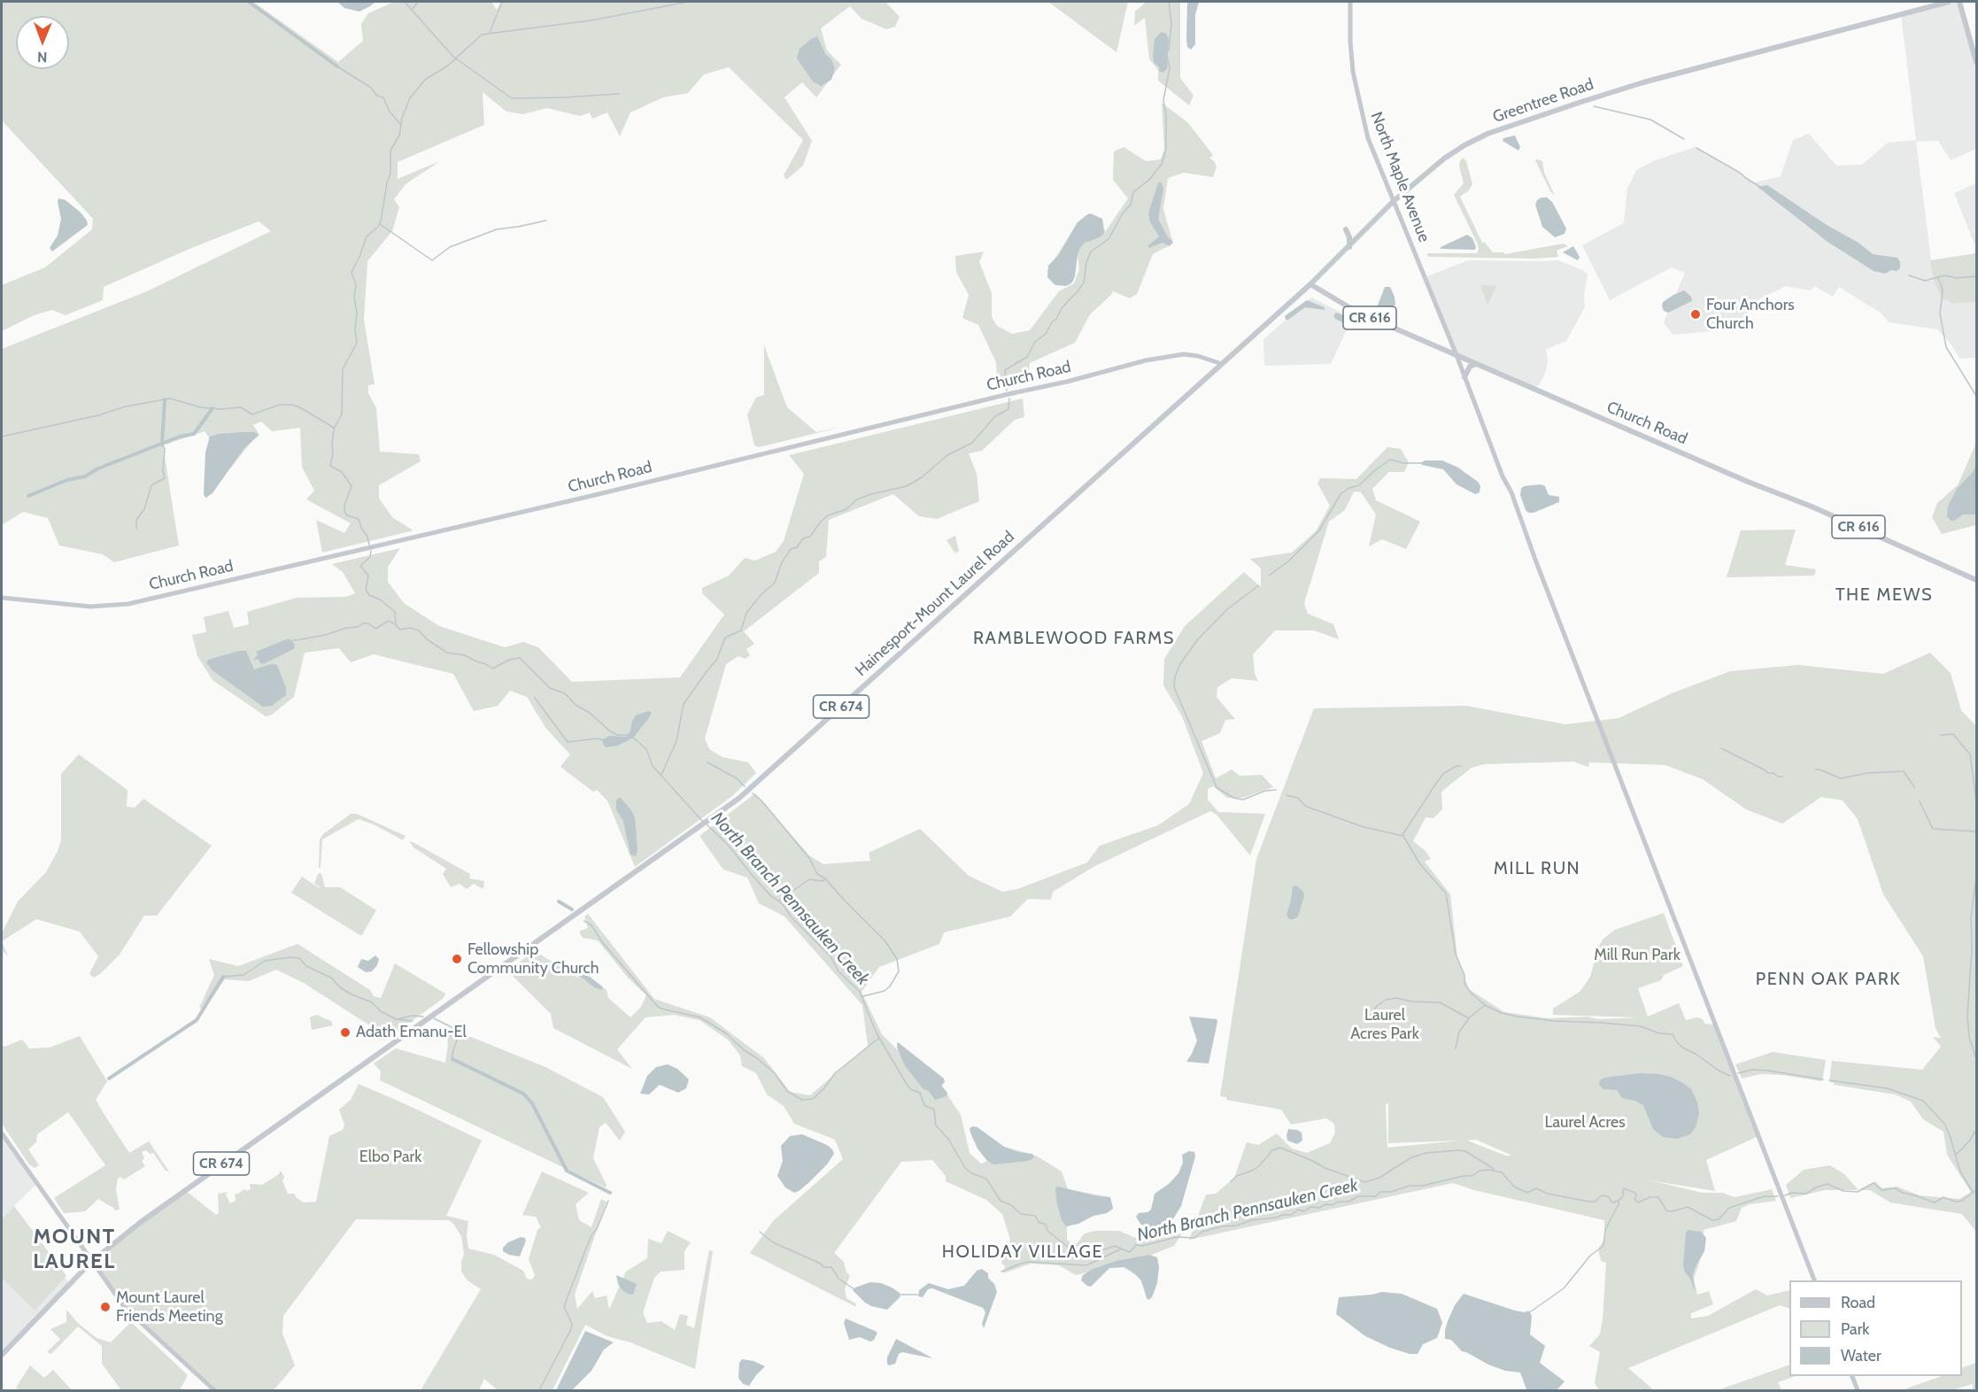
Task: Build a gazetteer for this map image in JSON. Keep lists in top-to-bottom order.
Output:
{
  "streets": {
    "main road": [
      "Greentree Road",
      "North Maple Avenue",
      "CR 616",
      "Church Road",
      "Hainesport-Mount Laurel Road",
      "CR 674"
    ]
  },
  "crossings": [
    ["Greentree Road", "North Maple Avenue"],
    ["Greentree Road", "Church Road"],
    ["Greentree Road", "Hainesport-Mount Laurel Road"],
    ["North Maple Avenue", "Church Road"],
    ["Church Road", "Hainesport-Mount Laurel Road"]
  ],
  "districts": [
    "THE MEWS",
    "RAMBLEWOOD FARMS",
    "MILL RUN",
    "PENN OAK PARK",
    "MOUNT LAUREL",
    "HOLIDAY VILLAGE"
  ],
  "water": ["North Branch Pennsauken Creek"],
  "parks": [
    "Mill Run Park",
    "Laurel Acres Park",
    "Laurel Acres",
    "Elbo Park"
  ],
  "places": [
    "Four Anchors Church",
    "Fellowship Community Church",
    "Adath Emanu-El",
    "Mount Laurel Friends Meeting"
  ],
  "legend": ["Road", "Park", "Water"],
  "north": "bottom"
}
